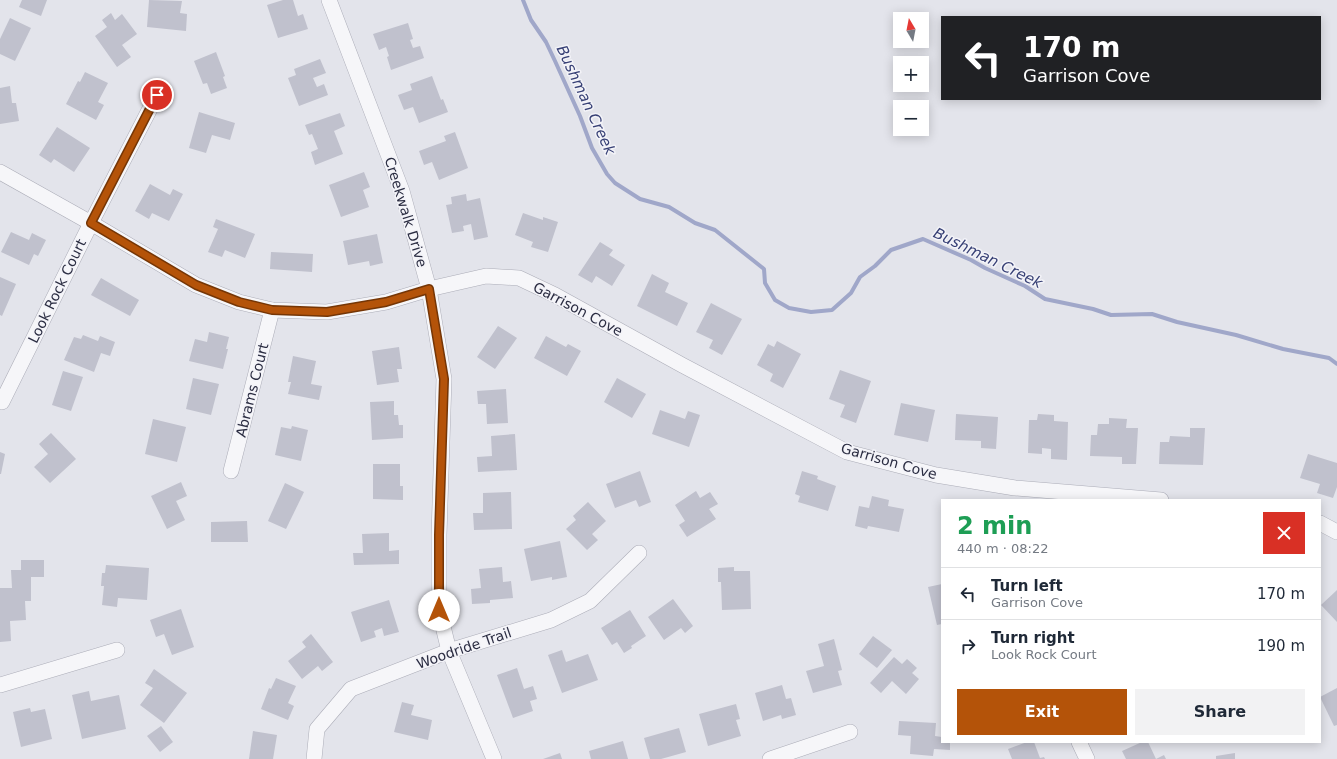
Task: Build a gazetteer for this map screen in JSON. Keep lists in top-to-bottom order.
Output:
{
  "streets": {
    "street": [
      "Creekwalk Drive",
      "Look Rock Court",
      "Garrison Cove",
      "Abrams Court",
      "Woodride Trail"
    ]
  },
  "crossings": [
    ["Creekwalk Drive", "Garrison Cove"],
    ["Creekwalk Drive", "Woodride Trail"],
    ["Look Rock Court", "Garrison Cove"],
    ["Garrison Cove", "Abrams Court"]
  ],
  "water": ["Bushman Creek"],
  "north": "top",
  "page": {
    "map_buttons": ["+", "−"],
    "turn": ["170 m", "Garrison Cove"],
    "heading": ["2 min", "440 m · 08:22"],
    "list": [
      {
        "name": "Turn left",
        "note": "Garrison Cove",
        "value": "170 m"
      },
      {
        "name": "Turn right",
        "note": "Look Rock Court",
        "value": "190 m"
      }
    ],
    "buttons": ["Exit", "Share"]
  }
}
